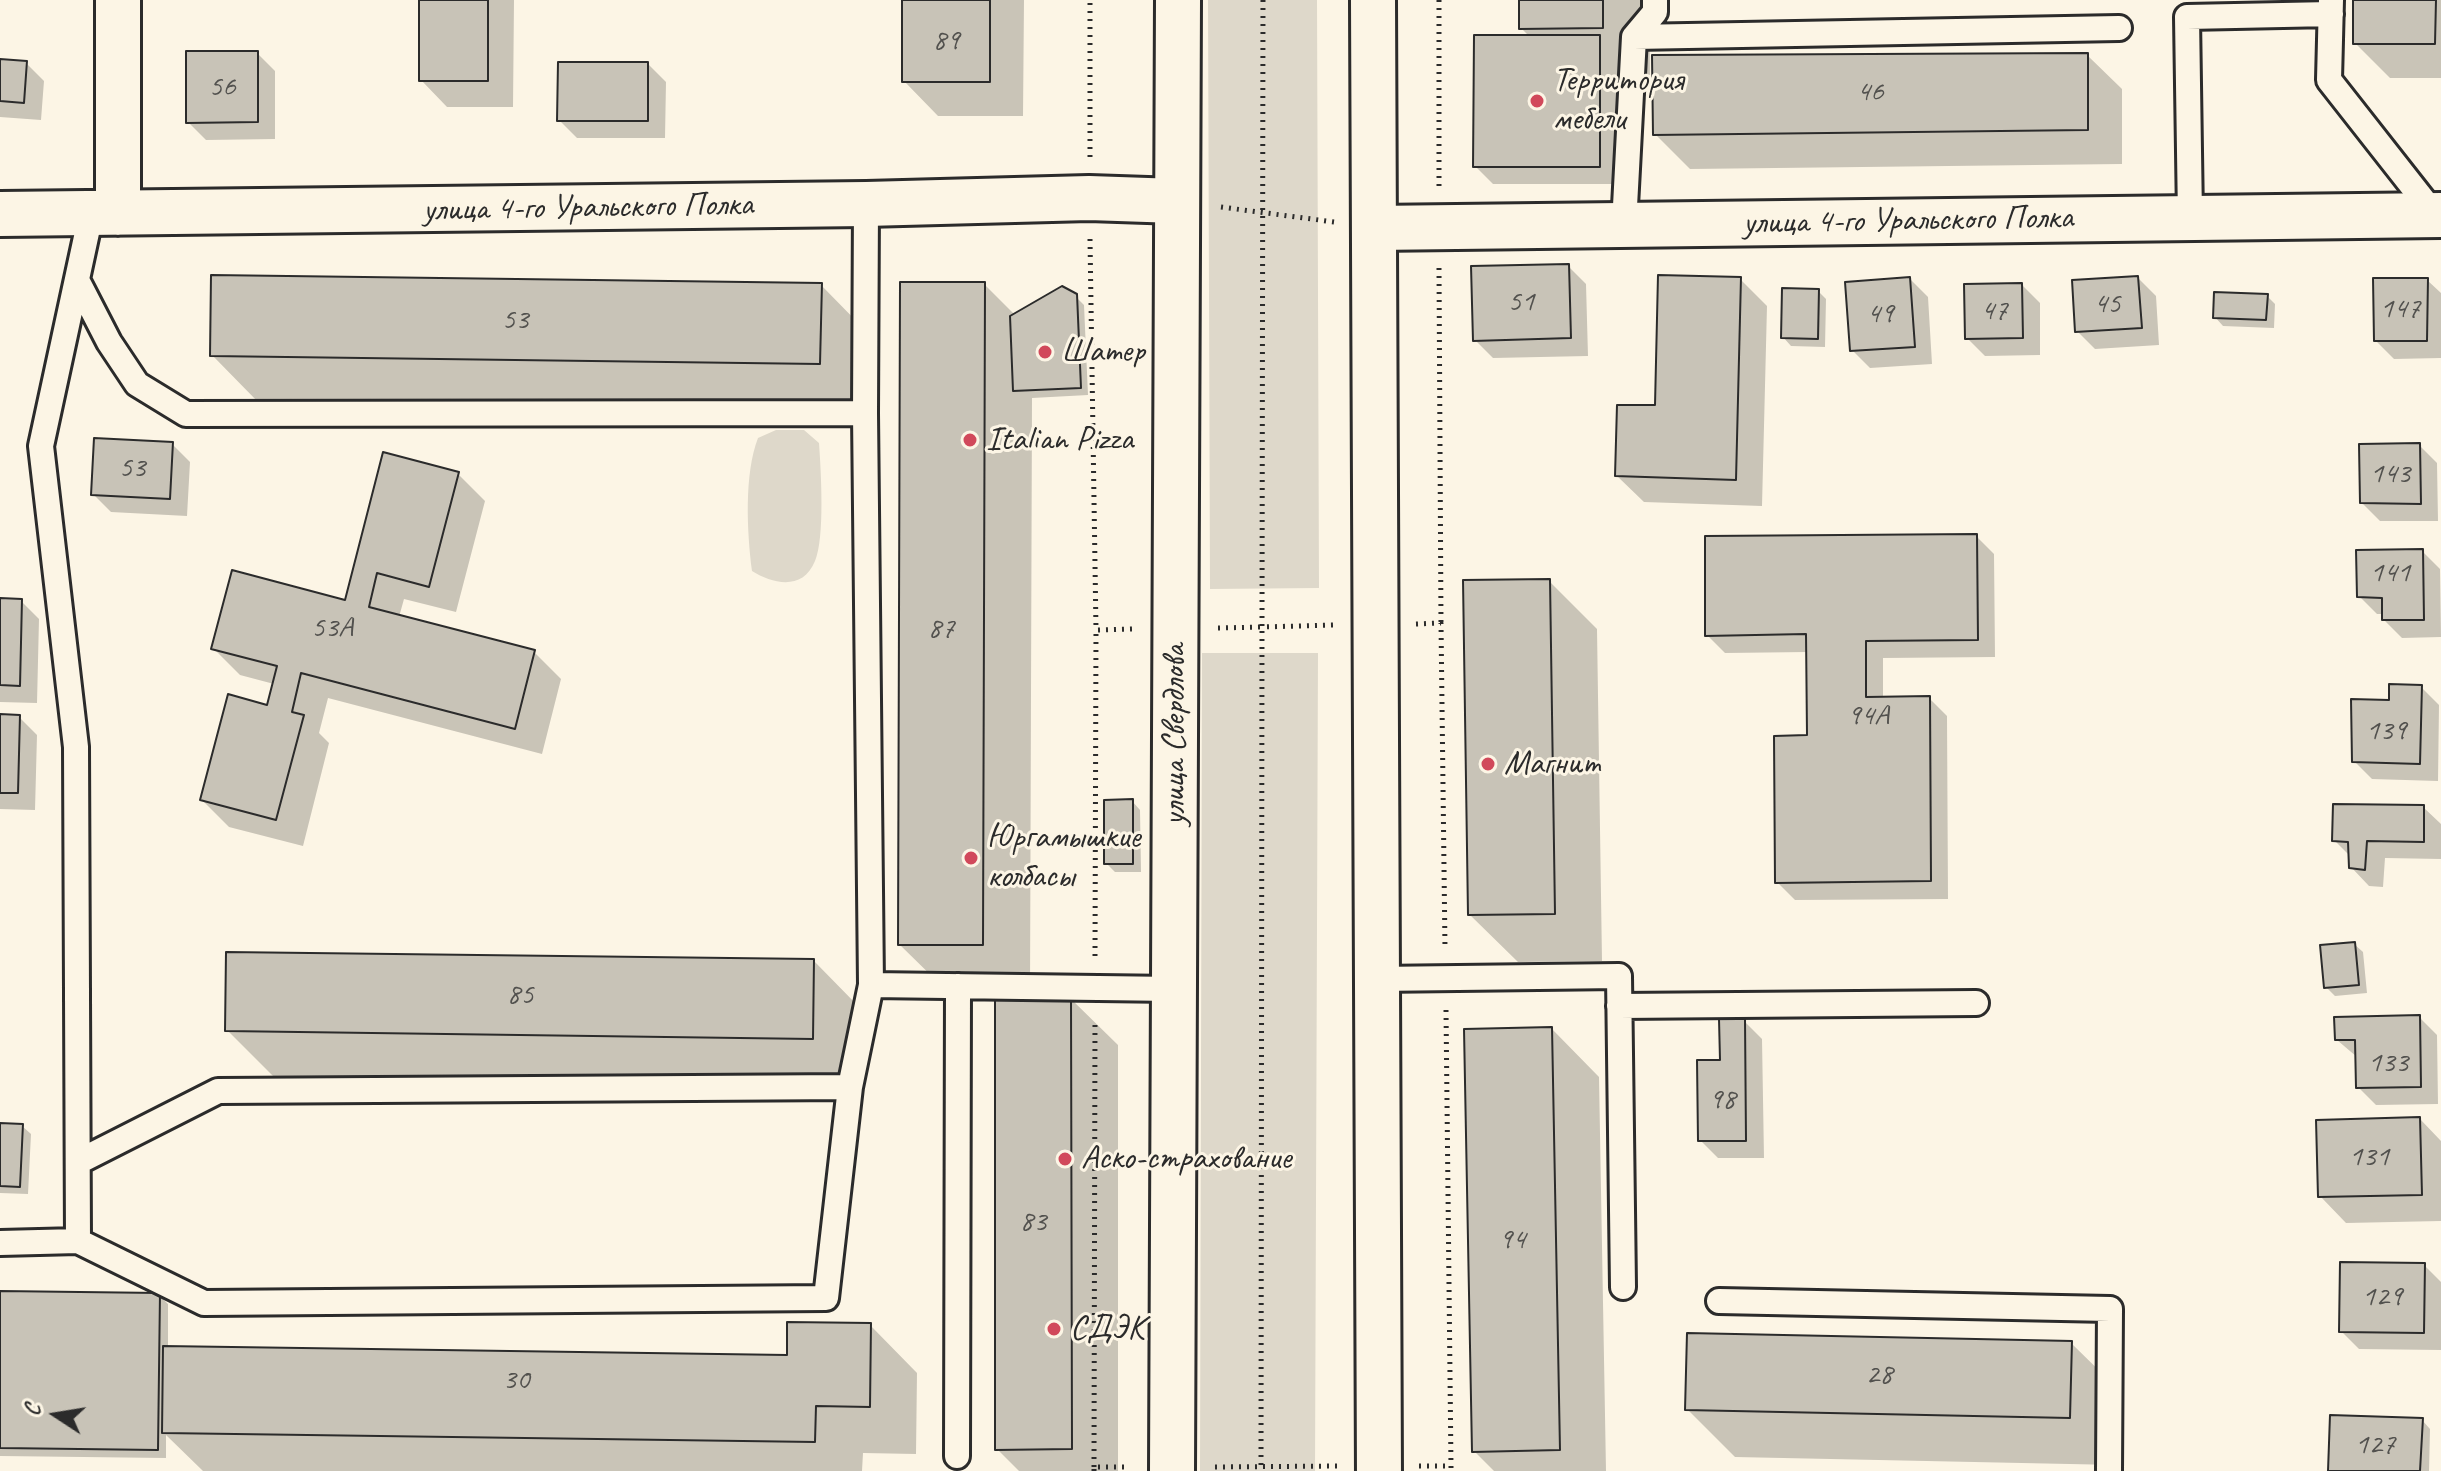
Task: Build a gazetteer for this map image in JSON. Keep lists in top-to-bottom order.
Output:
{
  "streets": {
    "main road": ["улица 4-го Уральского Полка", "улица Свердлова"]
  },
  "crossings": [
    ["улица 4-го Уральского Полка", "улица Свердлова"]
  ],
  "places": [
    "Территория мебели",
    "Шатер",
    "Italian Pizza",
    "Магнит",
    "Юргамышкие колбасы",
    "Аско-страхование",
    "СДЭК"
  ],
  "house_numbers": [
    "89",
    "56",
    "46",
    "51",
    "45",
    "147",
    "47",
    "49",
    "53",
    "53",
    "143",
    "141",
    "53А",
    "87",
    "94А",
    "139",
    "85",
    "133",
    "98",
    "131",
    "83",
    "94",
    "129",
    "28",
    "30",
    "127"
  ],
  "north": "left"
}
